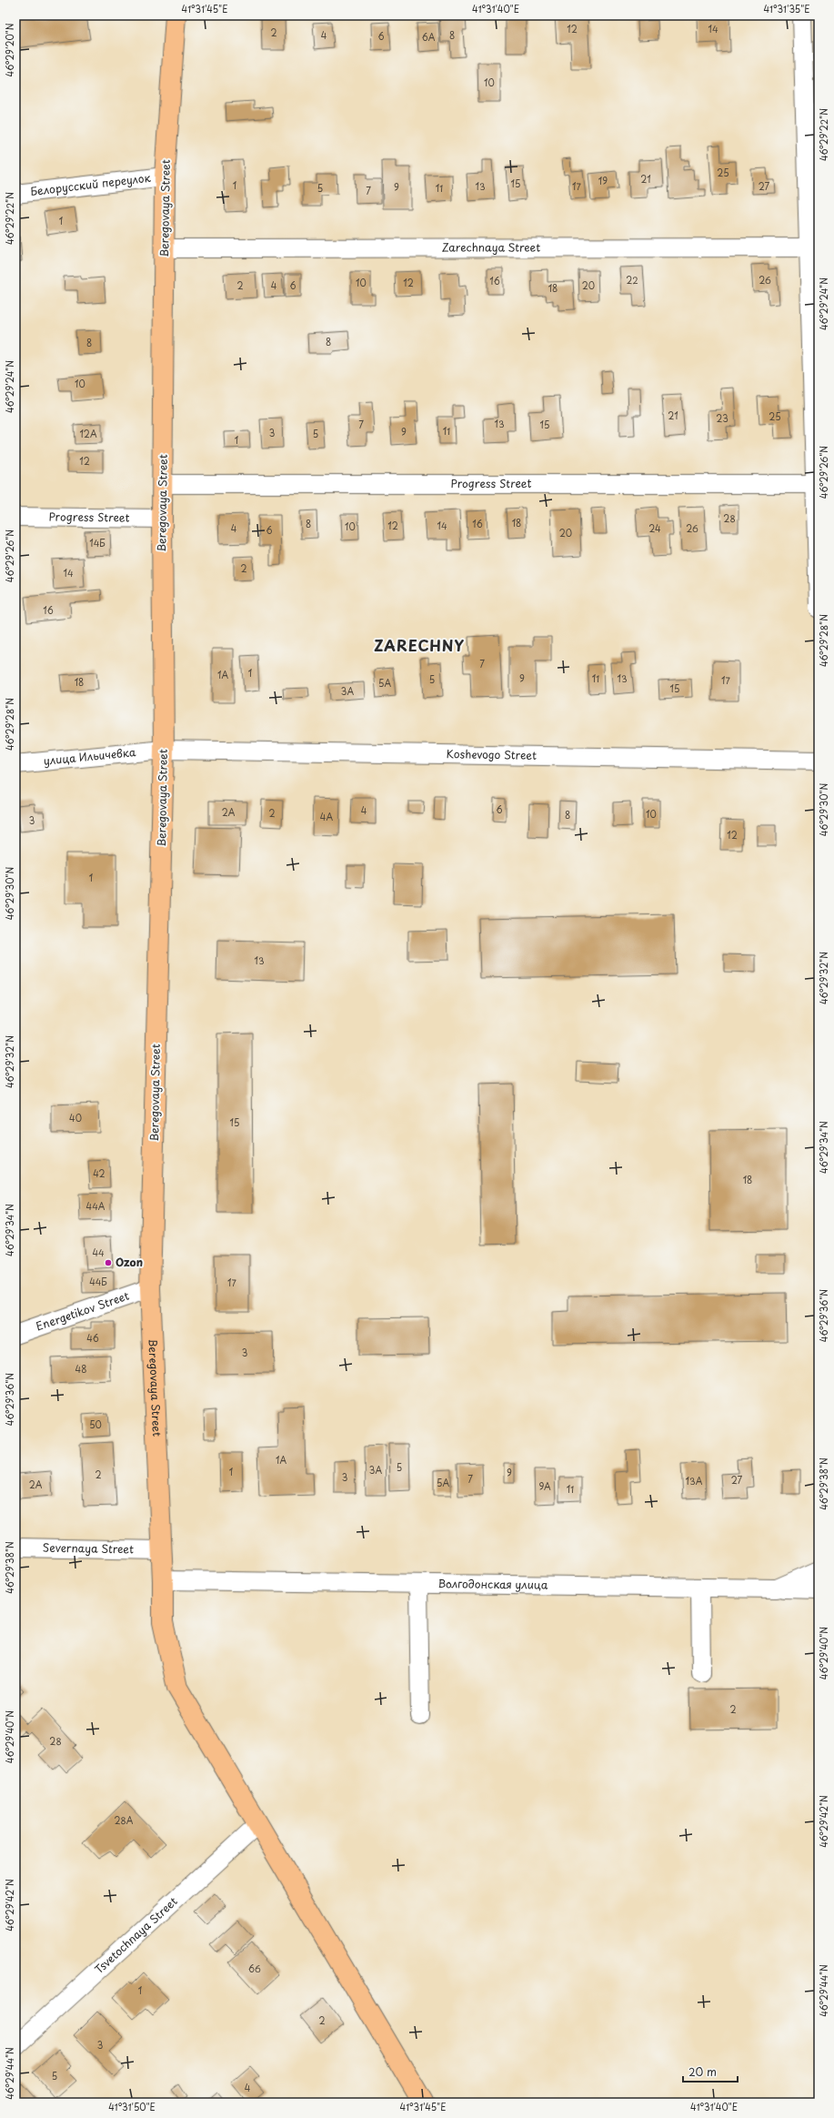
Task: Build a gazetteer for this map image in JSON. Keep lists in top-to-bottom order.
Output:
{
  "streets": {
    "main road": ["Beregovaya Street"],
    "street": [
      "Белорусский переулок",
      "Zarechnaya Street",
      "Progress Street",
      "Koshevogo Street",
      "улица Ильичевка",
      "Energetikov Street",
      "Severnaya Street",
      "Волгодонская улица",
      "Tsvetochnaya Street"
    ]
  },
  "crossings": [
    ["Белорусский переулок", "Beregovaya Street"],
    ["Beregovaya Street", "Zarechnaya Street"],
    ["Beregovaya Street", "Progress Street"],
    ["Beregovaya Street", "Koshevogo Street"],
    ["Beregovaya Street", "улица Ильичевка"],
    ["Beregovaya Street", "Energetikov Street"],
    ["Beregovaya Street", "Severnaya Street"],
    ["Beregovaya Street", "Волгодонская улица"],
    ["Beregovaya Street", "Tsvetochnaya Street"],
    ["Koshevogo Street", "улица Ильичевка"]
  ],
  "districts": ["ZARECHNY"],
  "places": ["Ozon"],
  "house_numbers": [
    "12",
    "14",
    "2",
    "4",
    "8",
    "6",
    "6А",
    "10",
    "25",
    "21",
    "19",
    "15",
    "1",
    "13",
    "17",
    "27",
    "9",
    "5",
    "11",
    "7",
    "1",
    "22",
    "26",
    "16",
    "10",
    "12",
    "2",
    "4",
    "6",
    "20",
    "18",
    "8",
    "8",
    "10",
    "21",
    "25",
    "23",
    "13",
    "7",
    "15",
    "11",
    "9",
    "3",
    "12А",
    "5",
    "1",
    "12",
    "28",
    "18",
    "8",
    "16",
    "12",
    "14",
    "10",
    "4",
    "24",
    "26",
    "6",
    "20",
    "14Б",
    "2",
    "14",
    "16",
    "7",
    "1",
    "1А",
    "9",
    "11",
    "13",
    "5",
    "17",
    "18",
    "5А",
    "15",
    "3А",
    "6",
    "4",
    "2А",
    "2",
    "10",
    "8",
    "4А",
    "3",
    "12",
    "1",
    "13",
    "40",
    "15",
    "42",
    "18",
    "44А",
    "44",
    "44Б",
    "17",
    "46",
    "3",
    "48",
    "50",
    "1А",
    "5",
    "3А",
    "1",
    "9",
    "2",
    "3",
    "7",
    "27",
    "13А",
    "5А",
    "2А",
    "9А",
    "11",
    "2",
    "28",
    "28А",
    "66",
    "1",
    "2",
    "3",
    "5",
    "4"
  ],
  "scale_bar": "20 m",
  "coordinates": [
    "41°31'45\"E",
    "41°31'40\"E",
    "41°31'35\"E",
    "46°29'20\"N",
    "46°29'22\"N",
    "46°29'24\"N",
    "46°29'26\"N",
    "46°29'28\"N",
    "46°29'30\"N",
    "46°29'32\"N",
    "46°29'34\"N",
    "46°29'36\"N",
    "46°29'38\"N",
    "46°29'40\"N",
    "46°29'42\"N",
    "46°29'44\"N",
    "41°31'50\"E"
  ]
}
